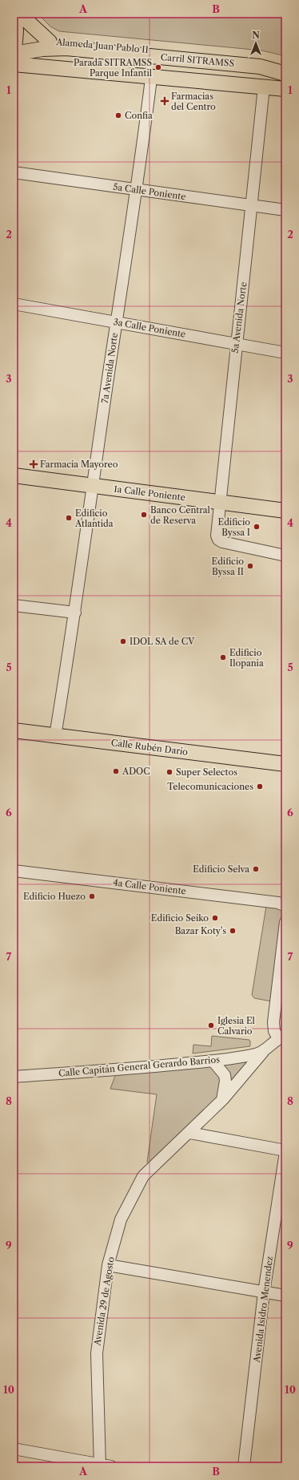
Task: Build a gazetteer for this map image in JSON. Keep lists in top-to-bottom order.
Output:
{
  "streets": {
    "main road": [
      "Alameda Juan Pablo II",
      "Carril SITRAMSS",
      "1a Calle Poniente",
      "Calle Rubén Darío"
    ],
    "street": [
      "5a Calle Poniente",
      "5a Avenida Norte",
      "3a Calle Poniente",
      "7a Avenida Norte",
      "4a Calle Poniente",
      "Calle Capitán General Gerardo Barrios",
      "Avenida 29 de Agosto",
      "Avenida Isidro Menendez"
    ]
  },
  "crossings": [
    ["Alameda Juan Pablo II", "Carril SITRAMSS"],
    ["5a Calle Poniente", "5a Avenida Norte"],
    ["5a Calle Poniente", "7a Avenida Norte"],
    ["5a Avenida Norte", "3a Calle Poniente"],
    ["5a Avenida Norte", "1a Calle Poniente"],
    ["3a Calle Poniente", "7a Avenida Norte"],
    ["7a Avenida Norte", "1a Calle Poniente"],
    ["7a Avenida Norte", "Calle Rubén Darío"],
    ["Calle Capitán General Gerardo Barrios", "Avenida 29 de Agosto"]
  ],
  "places": {
    "other": [
      "Parada SITRAMSS Parque Infantil",
      "Confia",
      "Banco Central de Reserva",
      "Edificio Atlantida",
      "Edificio Byssa I",
      "Edificio Byssa II",
      "IDOL SA de CV",
      "Edificio Ilopania",
      "ADOC",
      "Super Selectos",
      "Telecomunicaciones",
      "Edificio Selva",
      "Edificio Huezo",
      "Edificio Seiko",
      "Bazar Koty's",
      "Iglesia El Calvario"
    ],
    "health": ["Farmacias del Centro", "Farmacia Mayoreo"]
  },
  "north": "top",
  "grid": {
    "columns": ["A", "B"],
    "rows": [
      "1",
      "2",
      "3",
      "4",
      "5",
      "6",
      "7",
      "8",
      "9",
      "10"
    ]
  }
}
